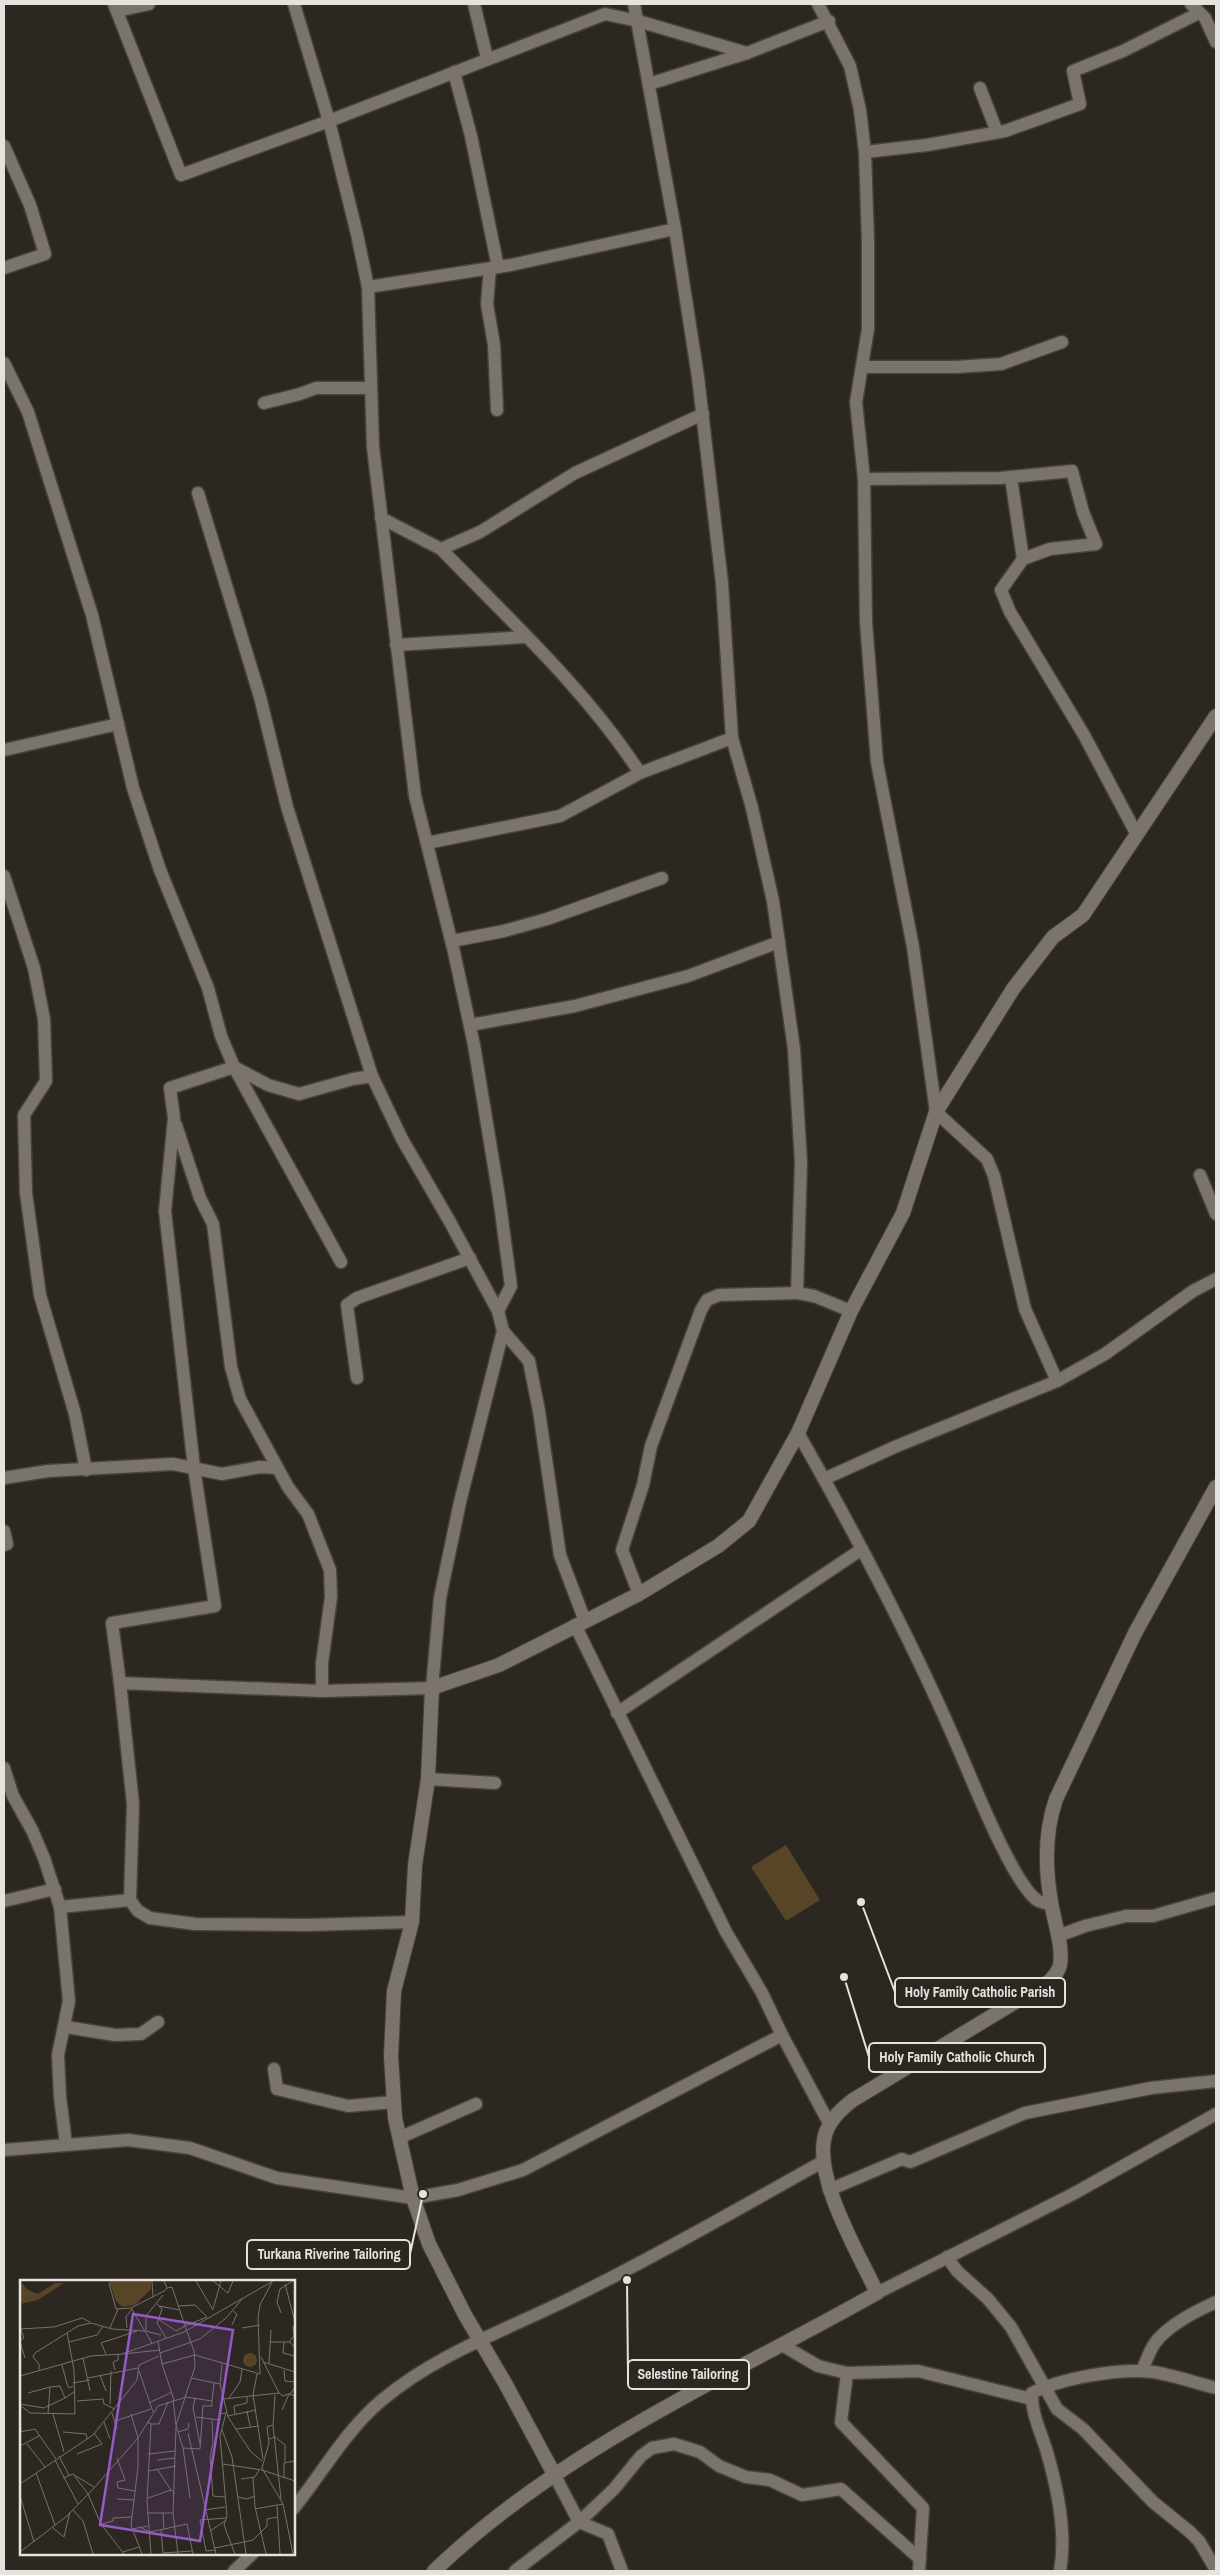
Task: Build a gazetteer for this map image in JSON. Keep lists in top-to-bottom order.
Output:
{
  "places": [
    "Holy Family Catholic Parish",
    "Holy Family Catholic Church",
    "Turkana Riverine Tailoring",
    "Selestine Tailoring"
  ]
}
